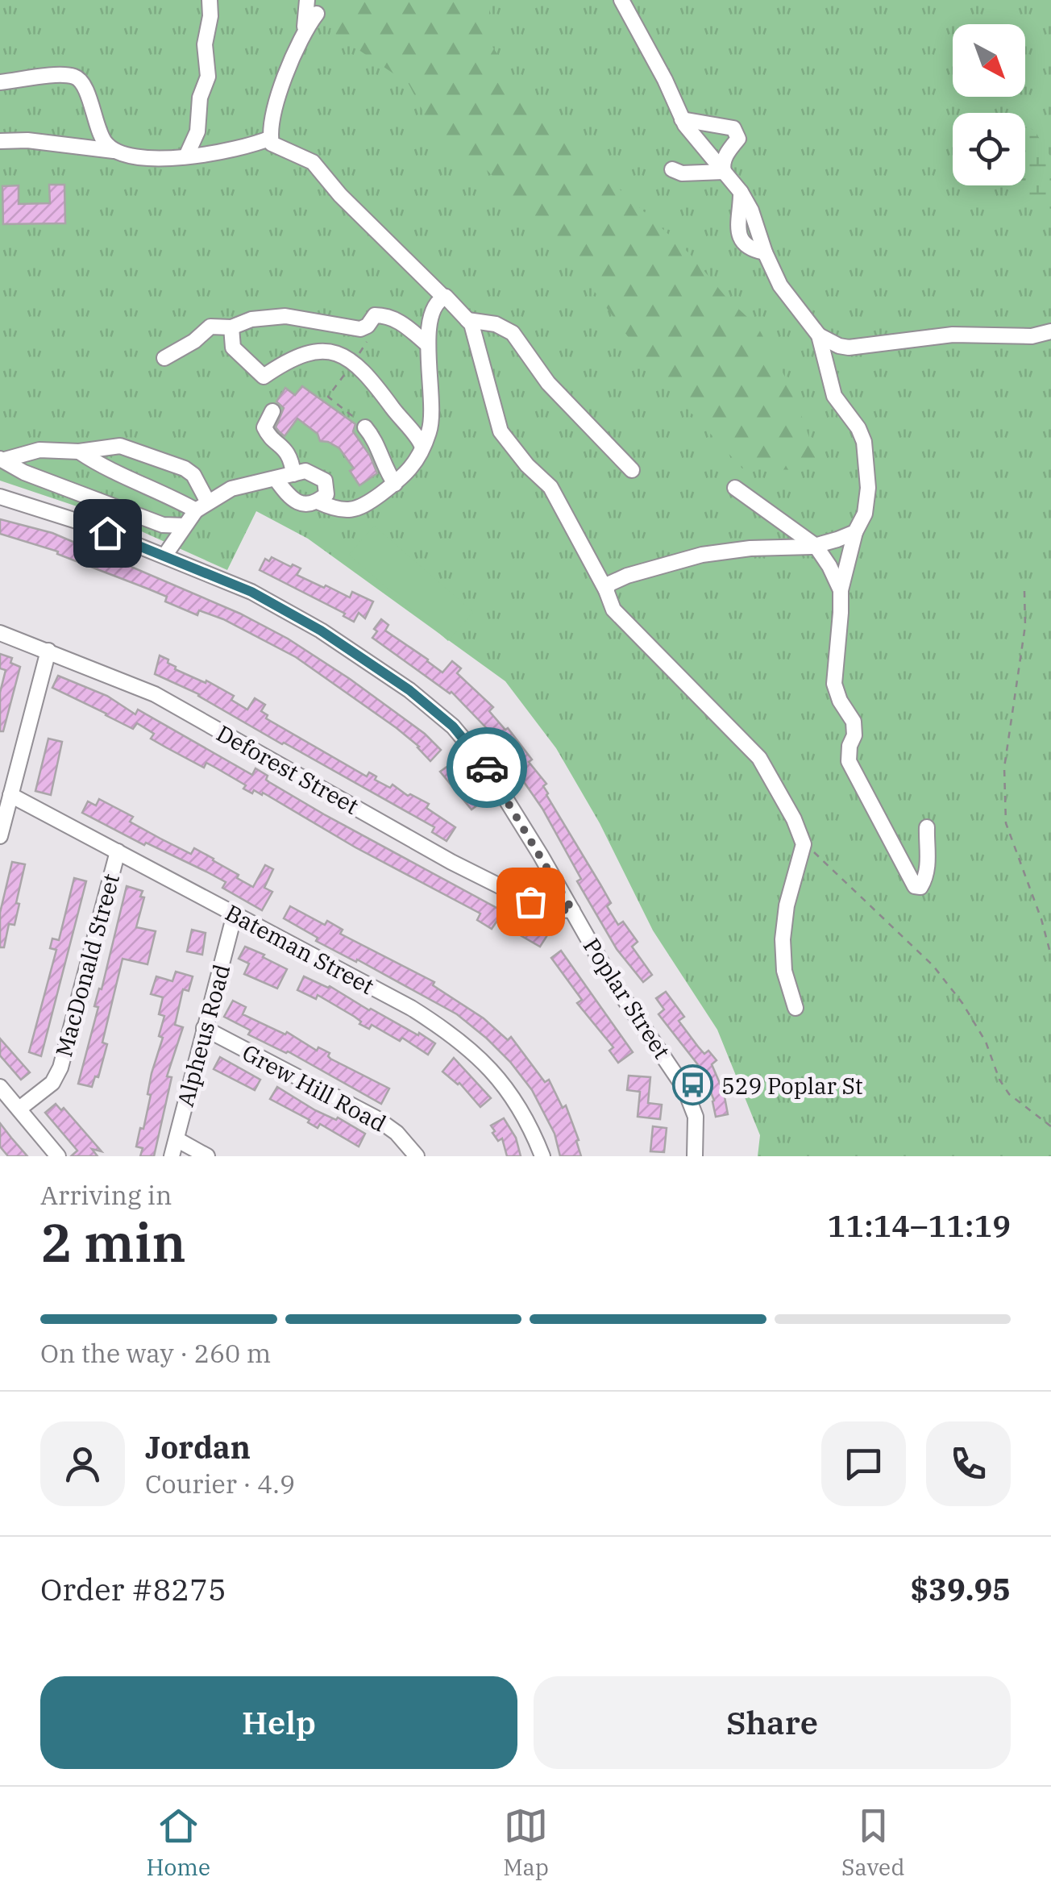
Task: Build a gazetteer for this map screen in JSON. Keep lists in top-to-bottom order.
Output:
{
  "streets": {
    "street": [
      "Deforest Street",
      "Bateman Street",
      "MacDonald Street",
      "Poplar Street",
      "Alpheus Road",
      "Grew Hill Road"
    ]
  },
  "crossings": [
    ["Deforest Street", "Poplar Street"],
    ["Bateman Street", "MacDonald Street"],
    ["Bateman Street", "Alpheus Road"],
    ["Alpheus Road", "Grew Hill Road"]
  ],
  "places": {
    "bus stop": ["529 Poplar St"]
  },
  "north": "bottom right",
  "page": {
    "heading": ["2 min", "Arriving in", "11:14–11:19"],
    "panel": [
      "Jordan",
      "Courier · 4.9",
      "Order #8275",
      "$39.95"
    ],
    "bar": "On the way · 260 m",
    "buttons": ["Help", "Share"],
    "tabs": ["Home", "Map", "Saved"]
  }
}
